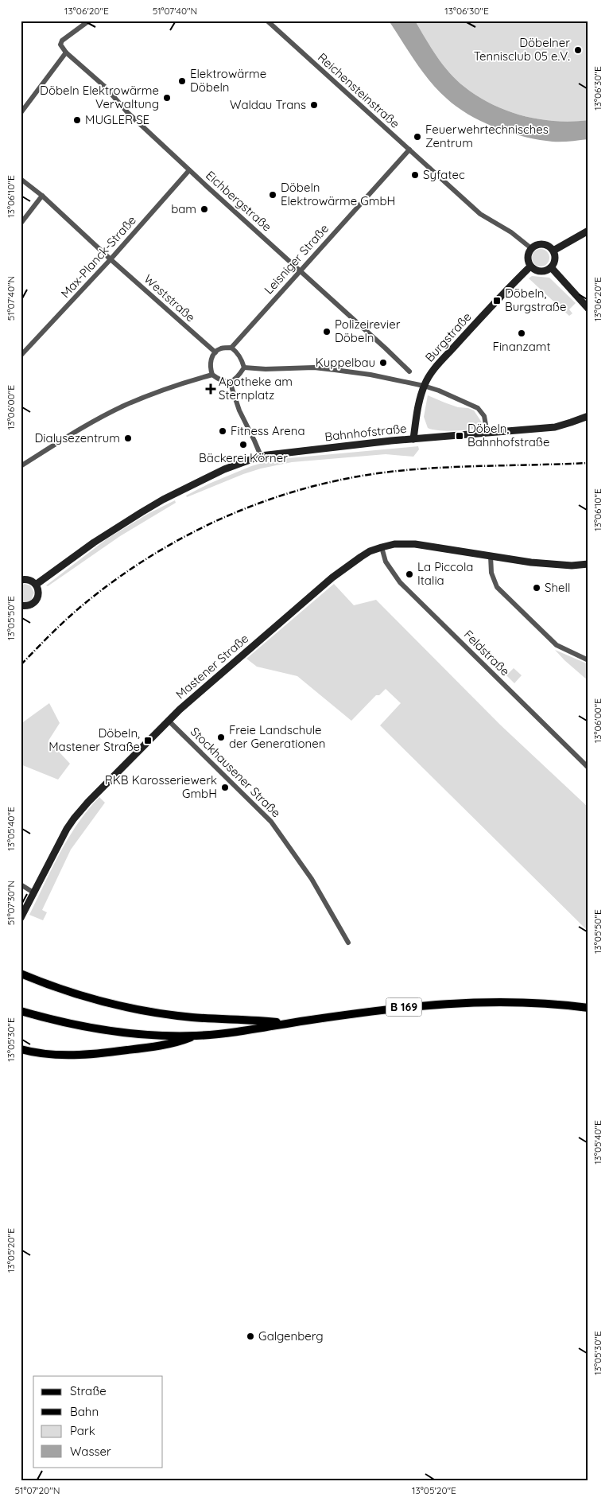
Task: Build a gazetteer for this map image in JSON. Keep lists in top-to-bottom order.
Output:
{
  "streets": {
    "main road": [
      "Burgstraße",
      "Bahnhofstraße",
      "Mastener Straße",
      "B 169"
    ],
    "street": [
      "Reichensteinstraße",
      "Eichbergstraße",
      "Max-Planck-Straße",
      "Leisniger Straße",
      "Weststraße",
      "Feldstraße",
      "Stockhausener Straße"
    ]
  },
  "crossings": [
    ["Reichensteinstraße", "Leisniger Straße"],
    ["Reichensteinstraße", "Burgstraße"],
    ["Eichbergstraße", "Max-Planck-Straße"],
    ["Eichbergstraße", "Leisniger Straße"],
    ["Max-Planck-Straße", "Weststraße"],
    ["Leisniger Straße", "Weststraße"],
    ["Burgstraße", "Bahnhofstraße"],
    ["Feldstraße", "Mastener Straße"],
    ["Mastener Straße", "Stockhausener Straße"]
  ],
  "places": {
    "other": [
      "Döbelner Tennisclub 05 e.V.",
      "Elektrowärme Döbeln",
      "Döbeln Elektrowärme Verwaltung",
      "Waldau Trans",
      "MUGLER SE",
      "Feuerwehrtechnisches Zentrum",
      "Syfatec",
      "Döbeln Elektrowärme GmbH",
      "bam",
      "Polizeirevier Döbeln",
      "Finanzamt",
      "Kuppelbau",
      "Fitness Arena",
      "Dialysezentrum",
      "Bäckerei Körner",
      "La Piccola Italia",
      "Shell",
      "Freie Landschule der Generationen",
      "RKB Karosseriewerk GmbH",
      "Galgenberg"
    ],
    "transit": ["Döbeln, Burgstraße", "Döbeln, Bahnhofstraße", "Döbeln, Mastener Straße"],
    "health": ["Apotheke am Sternplatz"]
  },
  "legend": [
    "Straße",
    "Bahn",
    "Park",
    "Wasser"
  ],
  "coordinates": [
    "13°06'20\"E",
    "51°07'40\"N",
    "13°06'30\"E",
    "13°06'10\"E",
    "13°06'00\"E",
    "13°05'50\"E",
    "13°05'40\"E",
    "51°07'30\"N",
    "13°05'30\"E",
    "13°05'20\"E",
    "51°07'20\"N"
  ]
}
